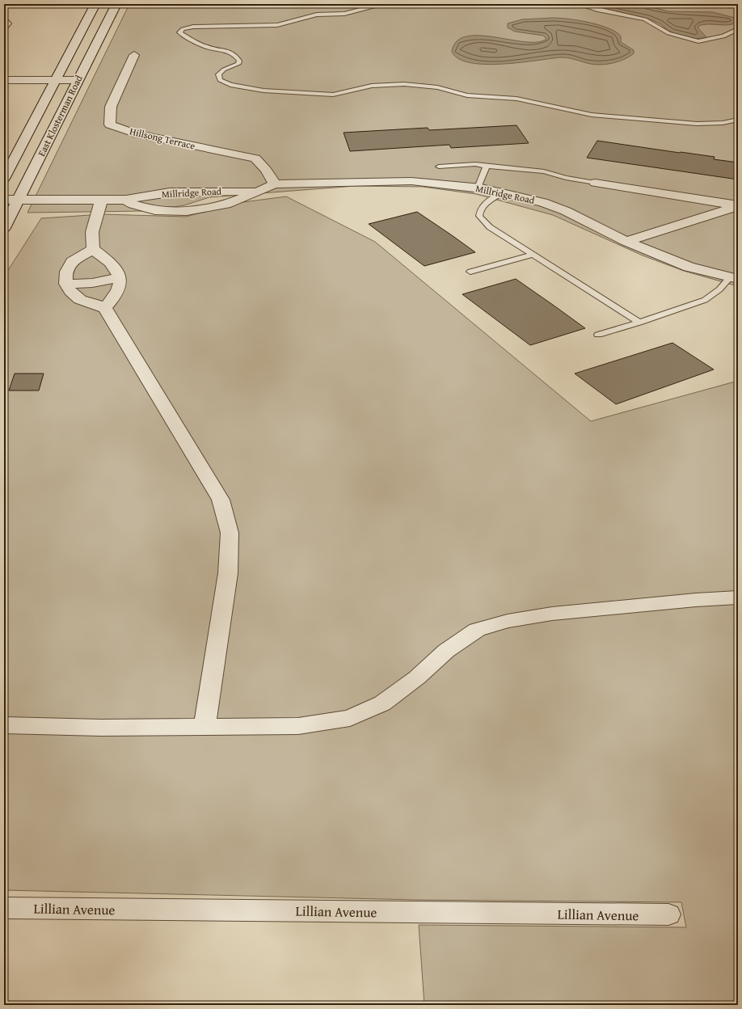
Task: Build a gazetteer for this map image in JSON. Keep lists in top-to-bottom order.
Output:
{
  "streets": {
    "street": [
      "East Klosterman Road",
      "Hillsong Terrace",
      "Millridge Road",
      "Lillian Avenue"
    ]
  },
  "crossings": [
    ["East Klosterman Road", "Millridge Road"],
    ["Hillsong Terrace", "Millridge Road"]
  ]
}
